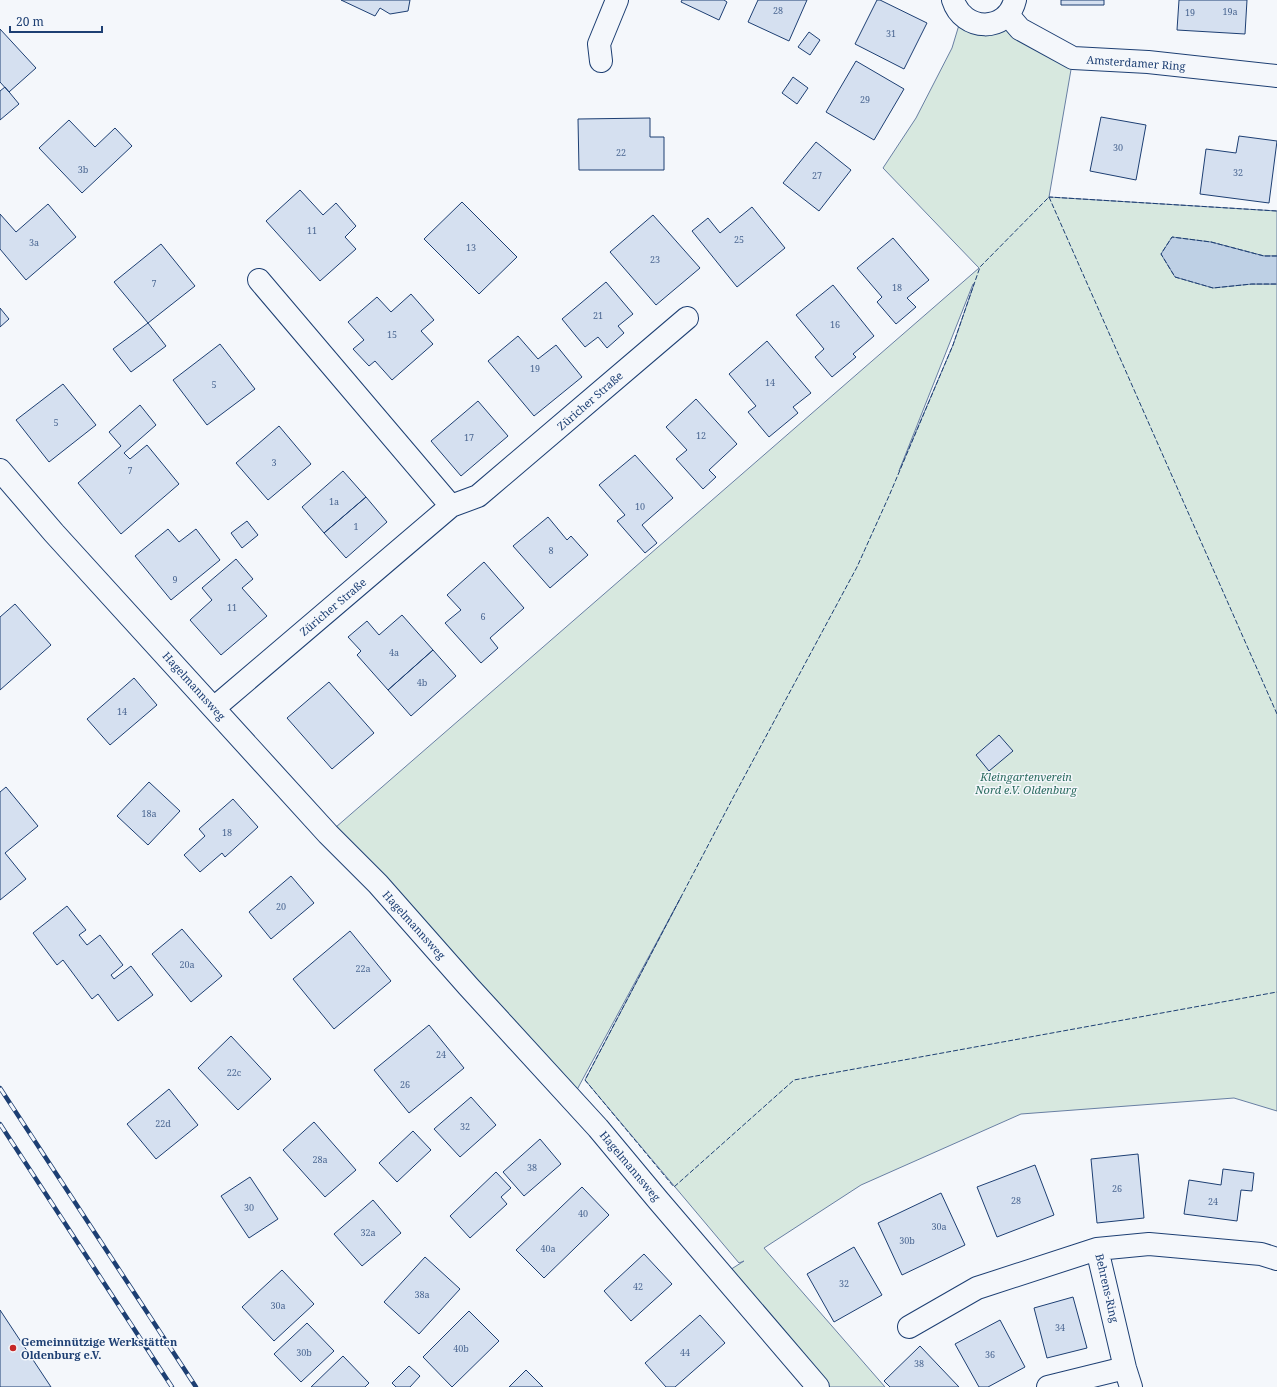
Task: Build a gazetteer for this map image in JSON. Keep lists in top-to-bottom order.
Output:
{
  "streets": {
    "street": [
      "Amsterdamer Ring",
      "Züricher Straße",
      "Hagelmannsweg",
      "Behrens-Ring"
    ]
  },
  "crossings": [
    ["Züricher Straße", "Hagelmannsweg"]
  ],
  "parks": ["Kleingartenverein Nord e.V. Oldenburg"],
  "places": ["Gemeinnützige Werkstätten Oldenburg e.V."],
  "house_numbers": [
    "28",
    "19a",
    "19",
    "31",
    "29",
    "30",
    "22",
    "3b",
    "32",
    "27",
    "11",
    "25",
    "3a",
    "13",
    "23",
    "7",
    "18",
    "21",
    "16",
    "15",
    "19",
    "14",
    "5",
    "5",
    "12",
    "17",
    "3",
    "7",
    "1a",
    "10",
    "1",
    "8",
    "9",
    "11",
    "6",
    "4a",
    "4b",
    "14",
    "18a",
    "18",
    "20",
    "20a",
    "22a",
    "24",
    "22c",
    "26",
    "22d",
    "32",
    "28a",
    "38",
    "26",
    "28",
    "24",
    "30",
    "40",
    "30a",
    "32a",
    "30b",
    "40a",
    "32",
    "42",
    "38a",
    "30a",
    "34",
    "40b",
    "30b",
    "44",
    "36",
    "38"
  ],
  "scale_bar": "20 m"
}
